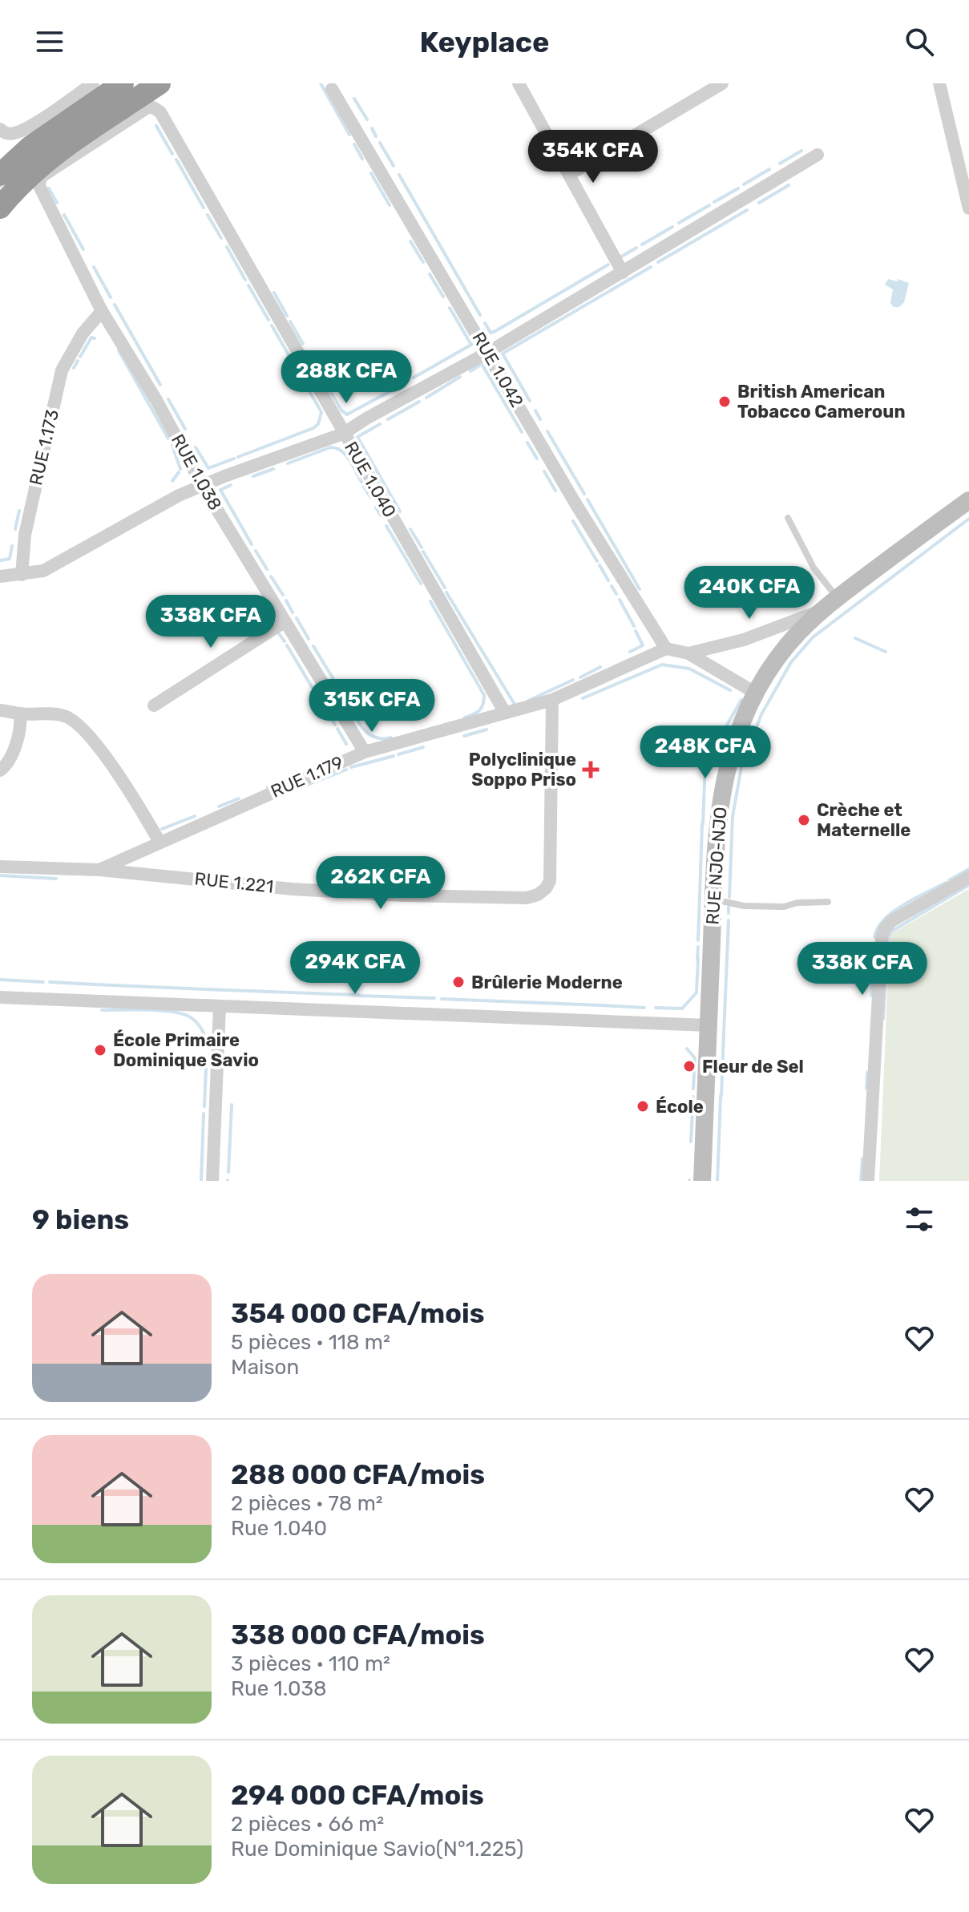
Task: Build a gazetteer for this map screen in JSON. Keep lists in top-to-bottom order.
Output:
{
  "streets": {
    "main road": ["RUE NJO-NJO"],
    "street": [
      "RUE 1.042",
      "RUE 1.173",
      "RUE 1.038",
      "RUE 1.040",
      "RUE 1.179",
      "RUE 1.221"
    ]
  },
  "crossings": [
    ["RUE 1.042", "RUE 1.179"],
    ["RUE 1.173", "RUE 1.038"],
    ["RUE 1.038", "RUE 1.040"],
    ["RUE 1.038", "RUE 1.179"],
    ["RUE 1.040", "RUE 1.179"],
    ["RUE 1.179", "RUE 1.221"]
  ],
  "places": {
    "other": [
      "British American Tobacco Cameroun",
      "Crèche et Maternelle",
      "Brûlerie Moderne",
      "École Primaire Dominique Savio",
      "Fleur de Sel",
      "École"
    ],
    "health": ["Polyclinique Soppo Priso"]
  },
  "page": {
    "header": "Keyplace",
    "price": [
      "354K CFA",
      "288K CFA",
      "240K CFA",
      "338K CFA",
      "315K CFA",
      "248K CFA",
      "262K CFA",
      "294K CFA",
      "338K CFA"
    ],
    "heading": "9 biens",
    "list": [
      {
        "name": "354 000 CFA/mois",
        "note": "5 pièces · 118 m² · Maison"
      },
      {
        "name": "288 000 CFA/mois",
        "note": "2 pièces · 78 m² · Rue 1.040"
      },
      {
        "name": "338 000 CFA/mois",
        "note": "3 pièces · 110 m² · Rue 1.038"
      },
      {
        "name": "294 000 CFA/mois",
        "note": "2 pièces · 66 m² · Rue Dominique Savio(N°1.225)"
      }
    ]
  }
}
